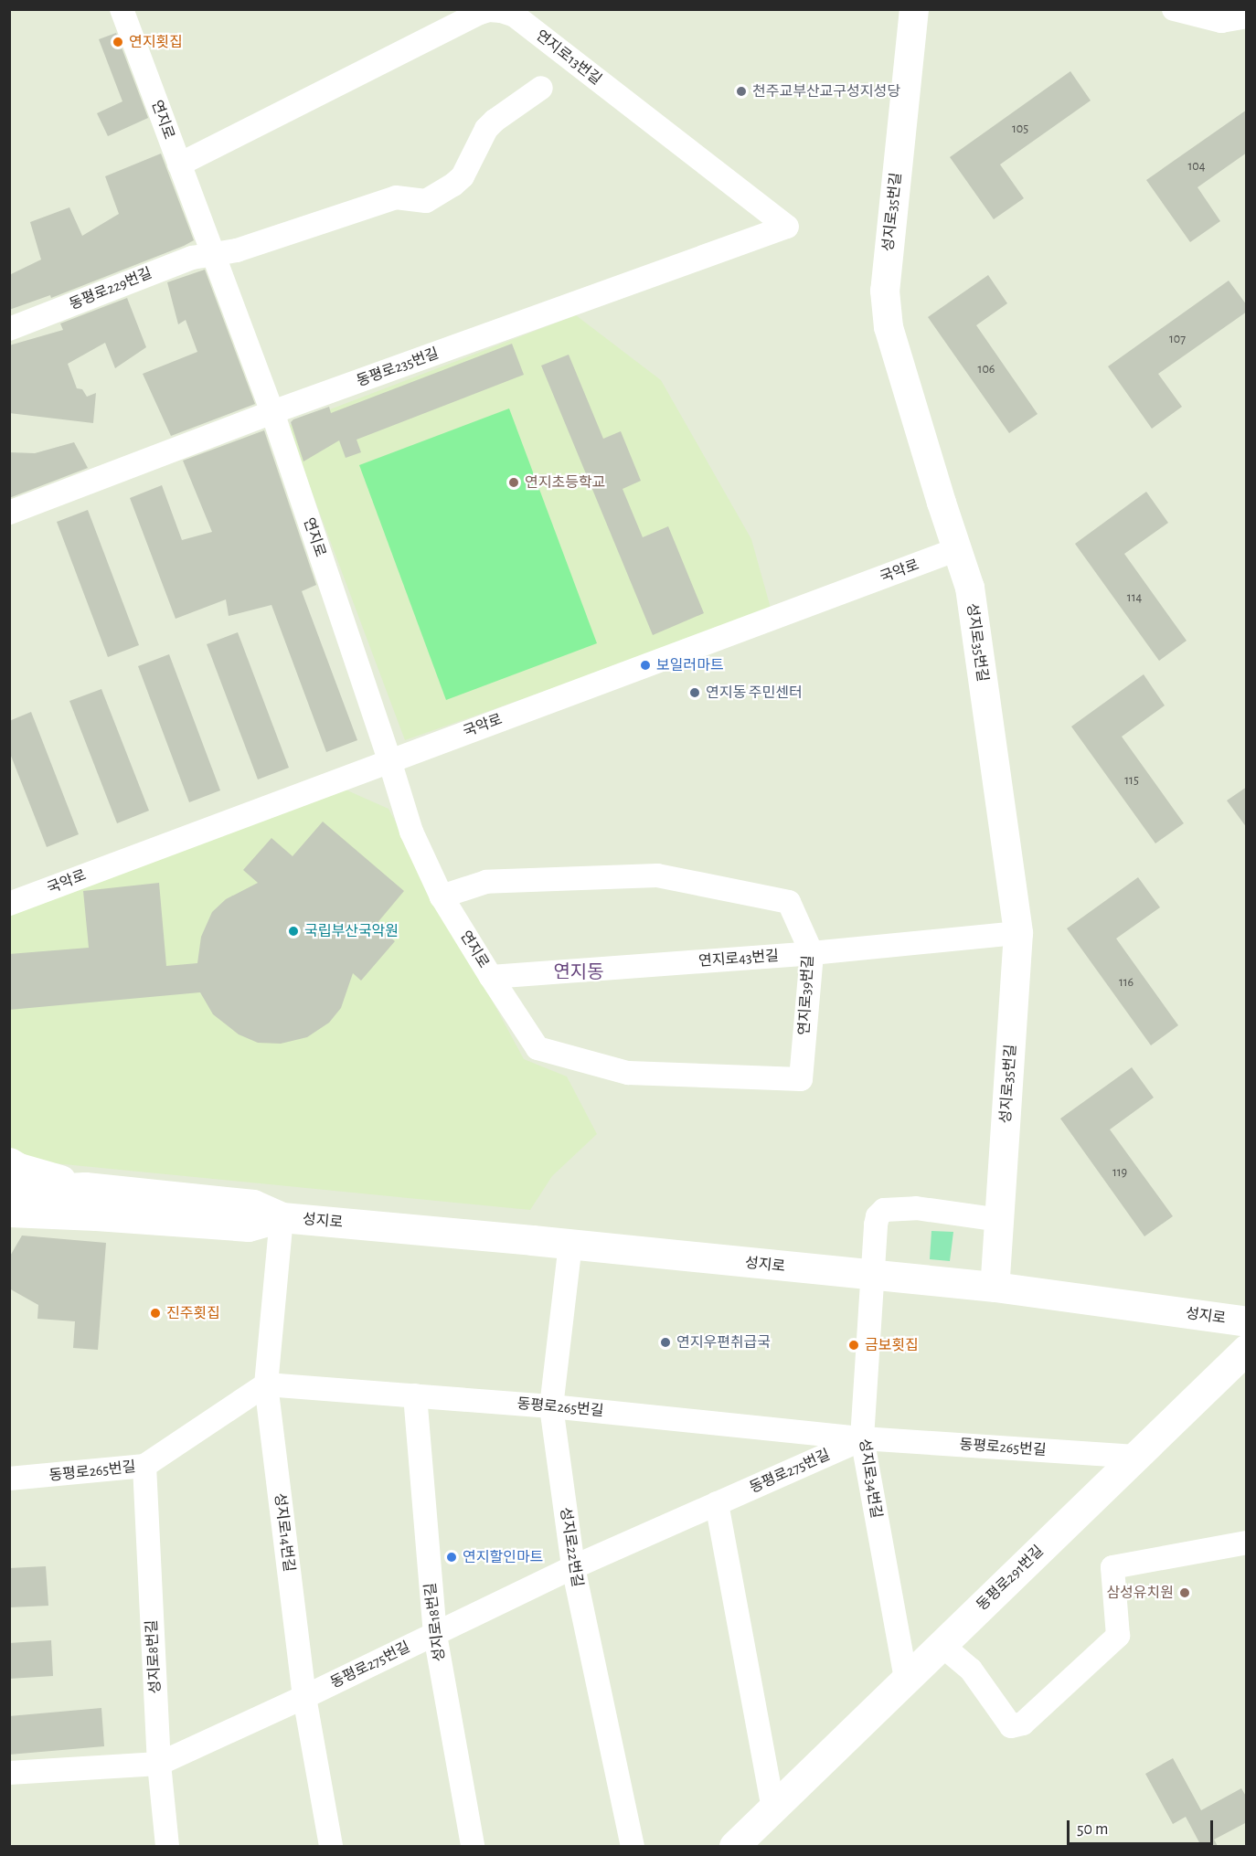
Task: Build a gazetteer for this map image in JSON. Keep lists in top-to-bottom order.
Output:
{
  "streets": {
    "main road": ["성지로", "동평로291번길"],
    "street": [
      "연지로13번길",
      "연지로",
      "성지로35번길",
      "동평로229번길",
      "동평로235번길",
      "국악로",
      "연지로43번길",
      "연지로39번길",
      "동평로265번길",
      "동평로275번길",
      "성지로34번길",
      "성지로14번길",
      "성지로22번길",
      "성지로18번길",
      "성지로8번길"
    ]
  },
  "crossings": [
    ["연지로13번길", "연지로"],
    ["연지로13번길", "동평로235번길"],
    ["연지로", "동평로229번길"],
    ["연지로", "동평로235번길"],
    ["연지로", "국악로"],
    ["연지로", "연지로43번길"],
    ["연지로", "연지로39번길"],
    ["성지로35번길", "국악로"],
    ["성지로35번길", "연지로43번길"],
    ["성지로35번길", "성지로"],
    ["성지로35번길", "성지로34번길"],
    ["연지로43번길", "연지로39번길"],
    ["성지로", "성지로34번길"],
    ["성지로", "성지로14번길"],
    ["성지로", "성지로22번길"],
    ["동평로265번길", "동평로275번길"],
    ["동평로265번길", "성지로34번길"],
    ["동평로265번길", "성지로14번길"],
    ["동평로265번길", "성지로22번길"],
    ["동평로265번길", "동평로291번길"],
    ["동평로265번길", "성지로18번길"],
    ["동평로265번길", "성지로8번길"],
    ["동평로275번길", "성지로34번길"],
    ["동평로275번길", "성지로14번길"],
    ["동평로275번길", "성지로22번길"],
    ["동평로275번길", "성지로18번길"],
    ["동평로275번길", "성지로8번길"],
    ["성지로34번길", "동평로291번길"]
  ],
  "districts": ["연지동"],
  "places": [
    "연지횟집",
    "천주교부산교구성지성당",
    "연지초등학교",
    "보일러마트",
    "연지동 주민센터",
    "국립부산국악원",
    "진주횟집",
    "연지우편취급국",
    "금보횟집",
    "연지할인마트",
    "삼성유치원"
  ],
  "house_numbers": [
    "105",
    "104",
    "107",
    "106",
    "114",
    "115",
    "116",
    "119"
  ],
  "scale_bar": "50 m"
}
